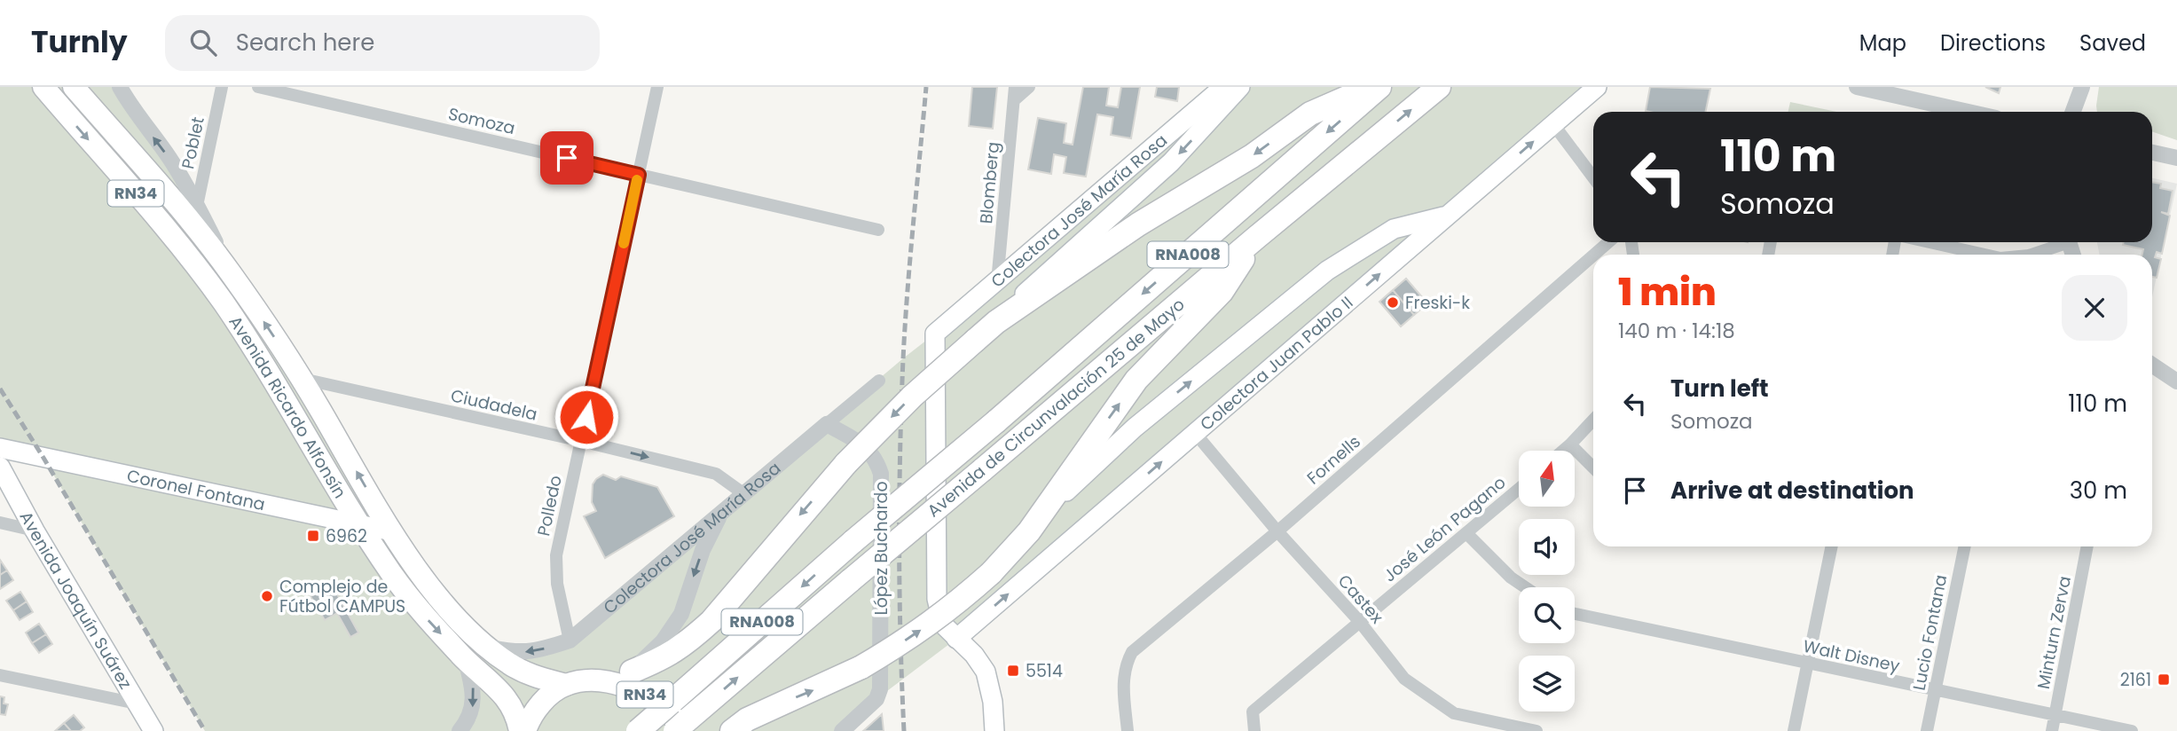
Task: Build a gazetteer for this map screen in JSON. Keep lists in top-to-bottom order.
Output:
{
  "streets": {
    "highway": [
      "RN34",
      "RNA008",
      "Avenida Ricardo Alfonsín",
      "Avenida de Circunvalación 25 de Mayo"
    ],
    "main road": [
      "Colectora José María Rosa",
      "Colectora Juan Pablo II",
      "Coronel Fontana",
      "Avenida Joaquín Suárez"
    ],
    "street": [
      "Somoza",
      "Poblet",
      "Blomberg",
      "Ciudadela",
      "Fornells",
      "Polledo",
      "José León Pagano",
      "López Buchardo",
      "Castex",
      "Lucio Fontana",
      "Minturn Zerva",
      "Walt Disney"
    ]
  },
  "crossings": [
    ["Somoza", "Polledo"],
    ["Blomberg", "Colectora José María Rosa"],
    ["RN34", "Avenida Ricardo Alfonsín"],
    ["RN34", "Avenida de Circunvalación 25 de Mayo"],
    ["Colectora José María Rosa", "Colectora Juan Pablo II"],
    ["Colectora José María Rosa", "Ciudadela"],
    ["Colectora José María Rosa", "Avenida Ricardo Alfonsín"],
    ["Colectora José María Rosa", "Polledo"],
    ["Colectora José María Rosa", "López Buchardo"],
    ["Colectora Juan Pablo II", "Castex"],
    ["Ciudadela", "Avenida Ricardo Alfonsín"],
    ["Ciudadela", "Polledo"],
    ["Avenida Ricardo Alfonsín", "Coronel Fontana"],
    ["Fornells", "Castex"],
    ["José León Pagano", "Castex"],
    ["Lucio Fontana", "Walt Disney"],
    ["Minturn Zerva", "Walt Disney"]
  ],
  "one_way": ["Ciudadela"],
  "places": {
    "other": ["Freski-k", "Complejo de Fútbol CAMPUS"],
    "transit": ["6962", "5514", "2161"]
  },
  "north": "top",
  "page": {
    "header": "Turnly",
    "search": "Search here",
    "nav": ["Map", "Directions", "Saved"],
    "turn": ["110 m", "Somoza"],
    "heading": ["1 min", "140 m · 14:18"],
    "list": [
      {
        "name": "Turn left",
        "note": "Somoza",
        "value": "110 m"
      },
      {
        "name": "Arrive at destination",
        "value": "30 m"
      }
    ]
  }
}
